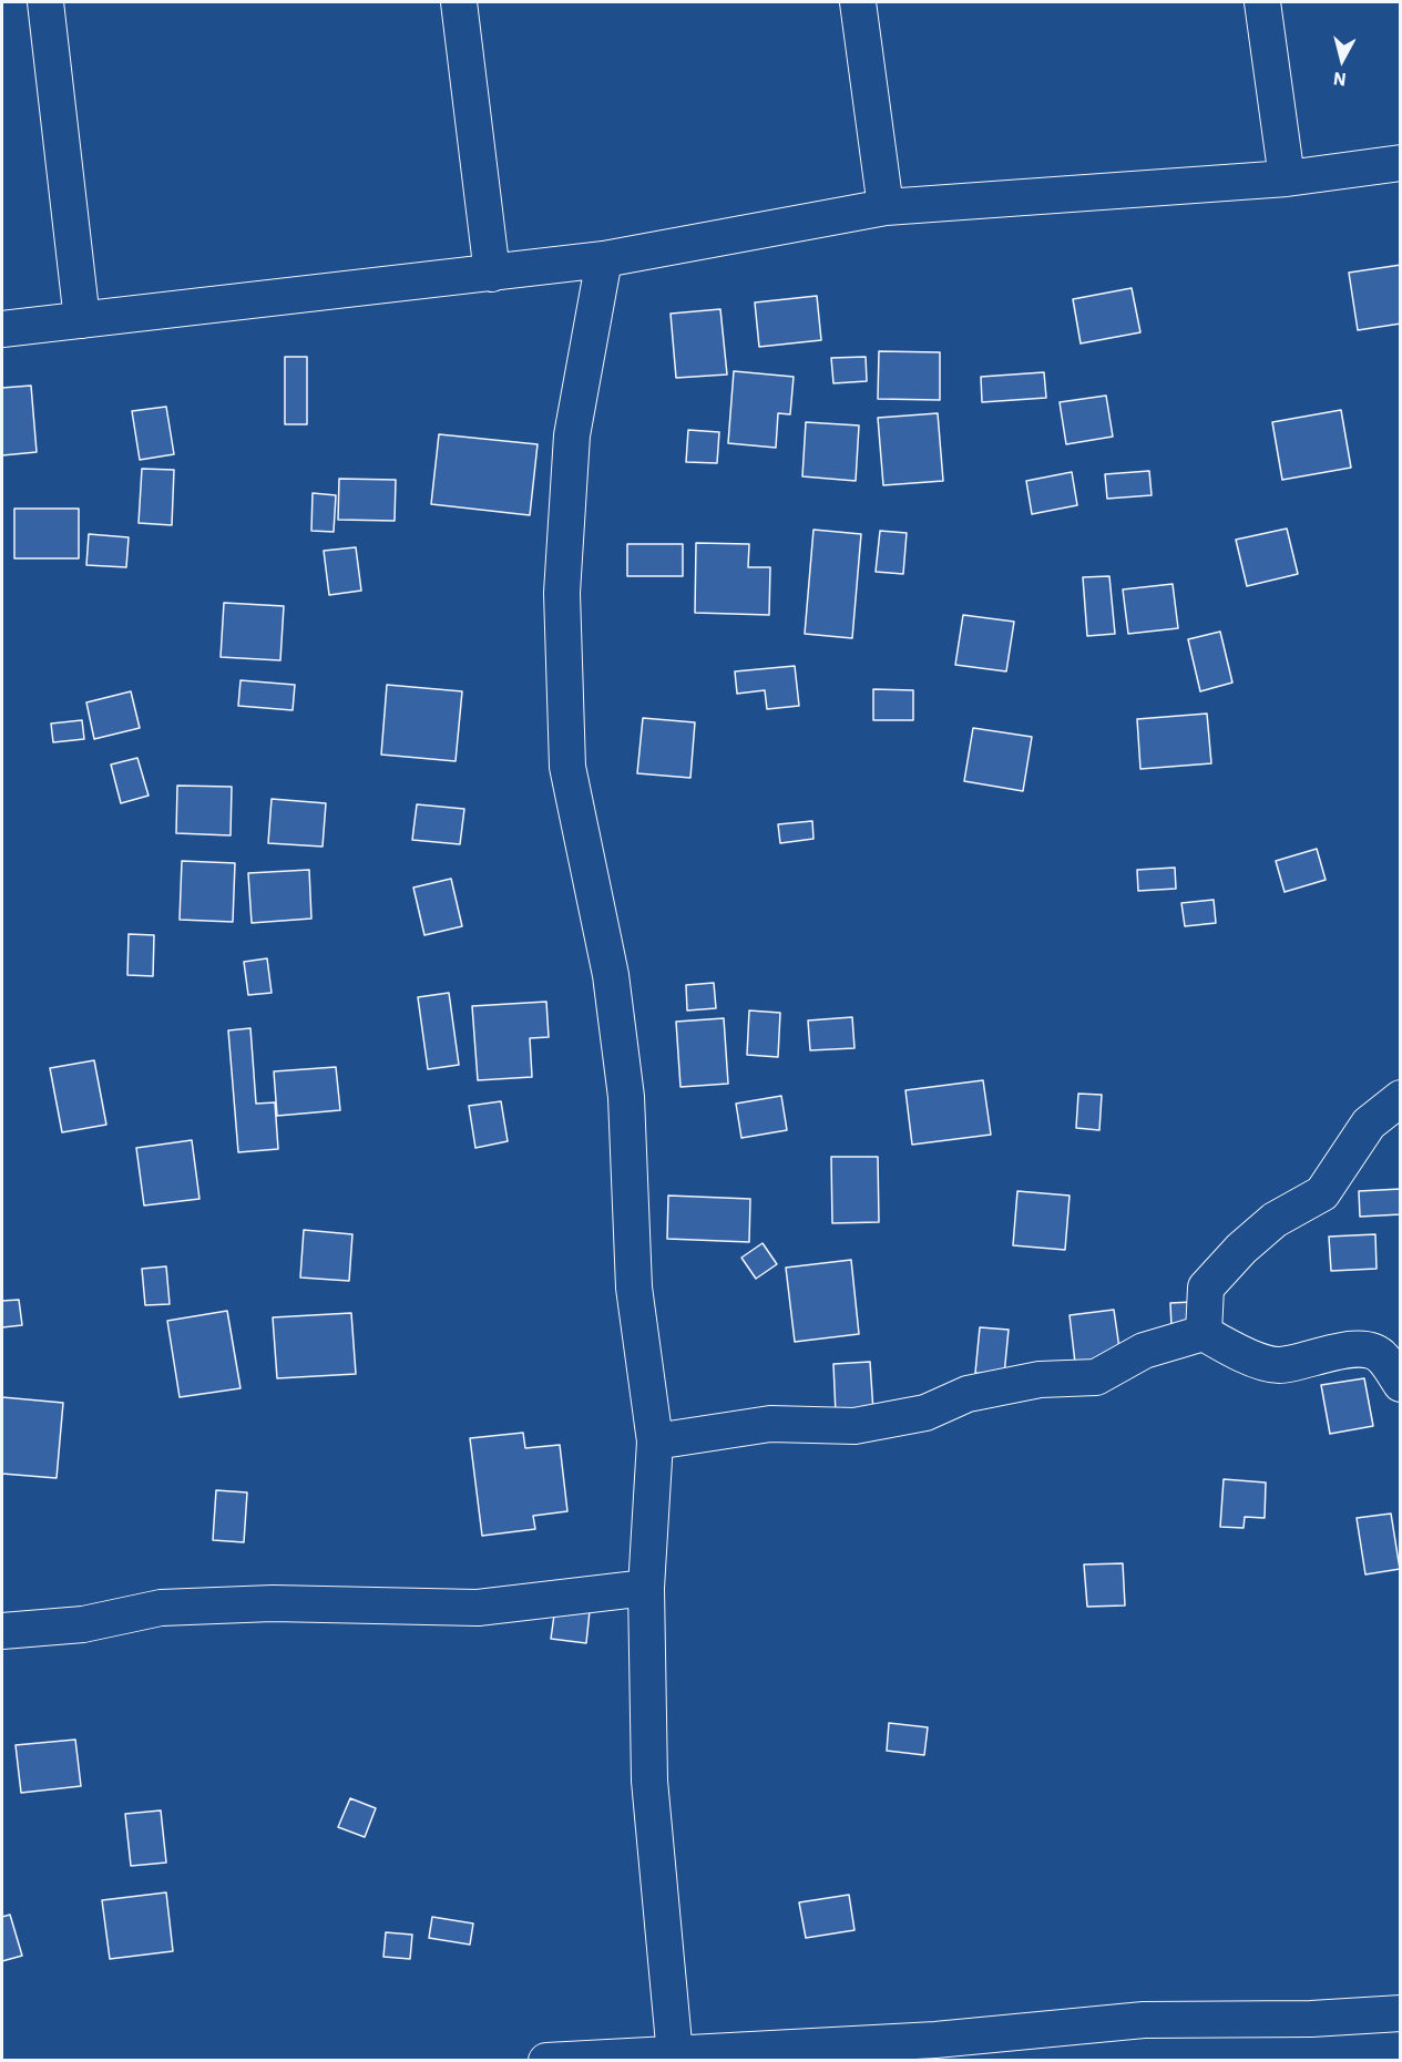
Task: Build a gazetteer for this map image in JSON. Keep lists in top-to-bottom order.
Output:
{
  "north": "bottom"
}
